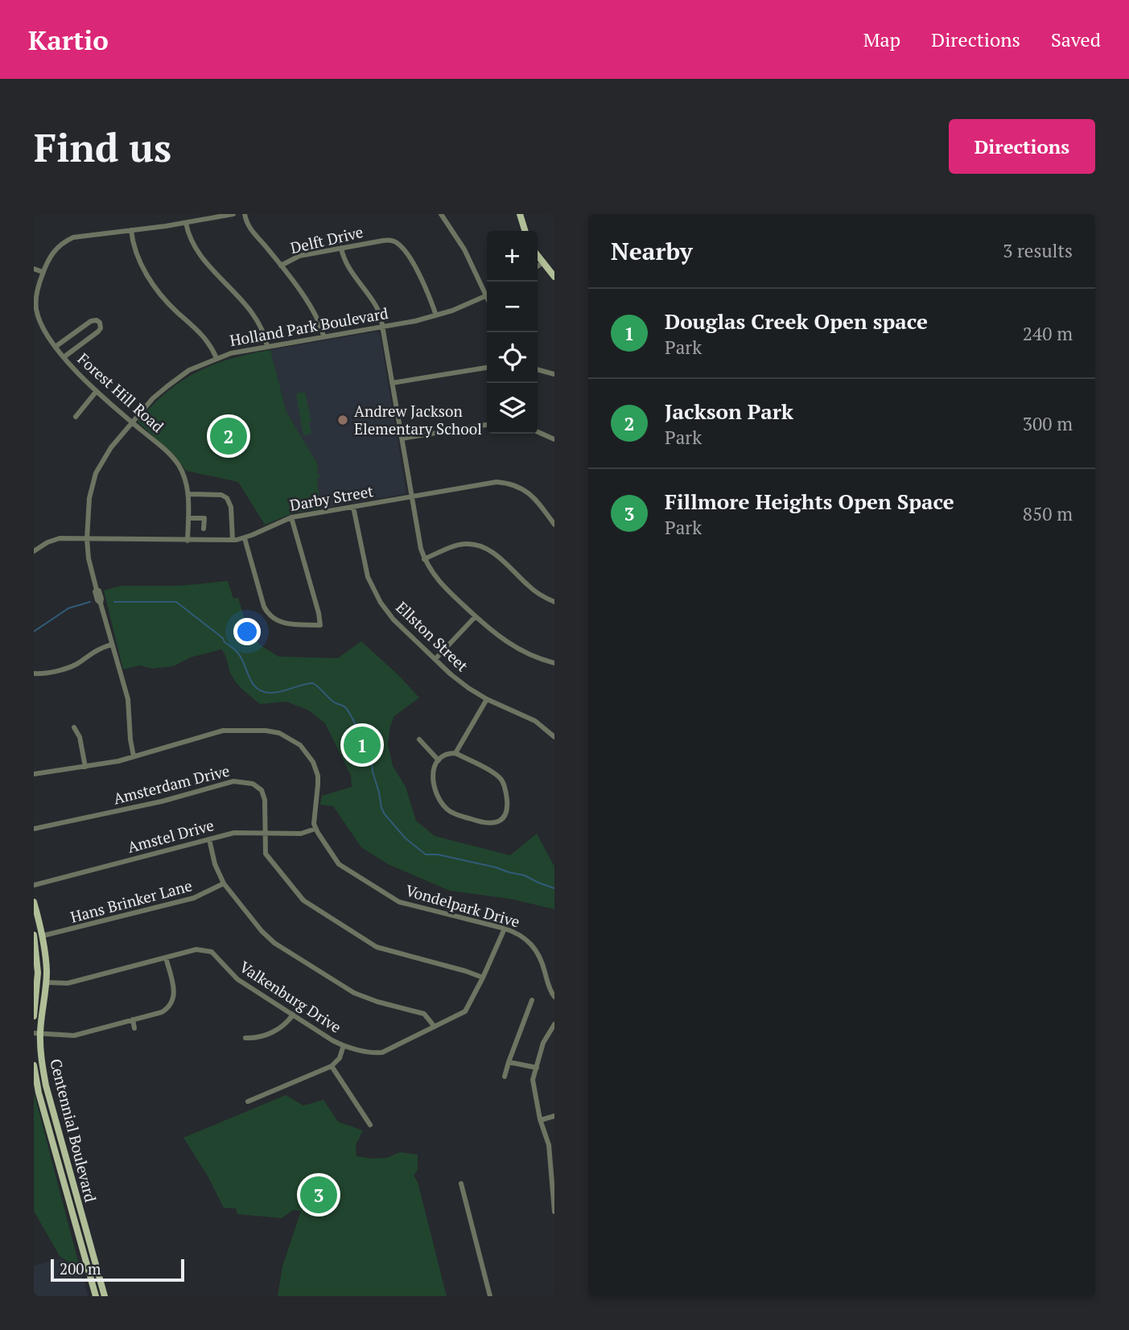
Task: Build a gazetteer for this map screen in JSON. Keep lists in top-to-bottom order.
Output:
{
  "streets": {
    "main road": ["Centennial Boulevard"],
    "street": [
      "Delft Drive",
      "Holland Park Boulevard",
      "Forest Hill Road",
      "Darby Street",
      "Ellston Street",
      "Amsterdam Drive",
      "Amstel Drive",
      "Hans Brinker Lane",
      "Vondelpark Drive",
      "Valkenburg Drive"
    ]
  },
  "crossings": [
    ["Delft Drive", "Holland Park Boulevard"],
    ["Holland Park Boulevard", "Forest Hill Road"],
    ["Holland Park Boulevard", "Darby Street"],
    ["Forest Hill Road", "Darby Street"],
    ["Darby Street", "Ellston Street"],
    ["Amsterdam Drive", "Amstel Drive"],
    ["Amsterdam Drive", "Valkenburg Drive"],
    ["Amstel Drive", "Vondelpark Drive"],
    ["Hans Brinker Lane", "Centennial Boulevard"],
    ["Vondelpark Drive", "Valkenburg Drive"],
    ["Valkenburg Drive", "Centennial Boulevard"]
  ],
  "places": ["Andrew Jackson Elementary School"],
  "scale_bar": "200 m",
  "page": {
    "header": "Kartio",
    "nav": ["Map", "Directions", "Saved"],
    "buttons": "Directions",
    "title": "Find us",
    "heading": ["Nearby", "3 results"],
    "map_buttons": ["+", "−"],
    "list": [
      {
        "mark": "1",
        "name": "Douglas Creek Open space",
        "note": "Park",
        "value": "240 m"
      },
      {
        "mark": "2",
        "name": "Jackson Park",
        "note": "Park",
        "value": "300 m"
      },
      {
        "mark": "3",
        "name": "Fillmore Heights Open Space",
        "note": "Park",
        "value": "850 m"
      }
    ],
    "pins": ["2", "1", "3"],
    "scale": "200 m"
  }
}
